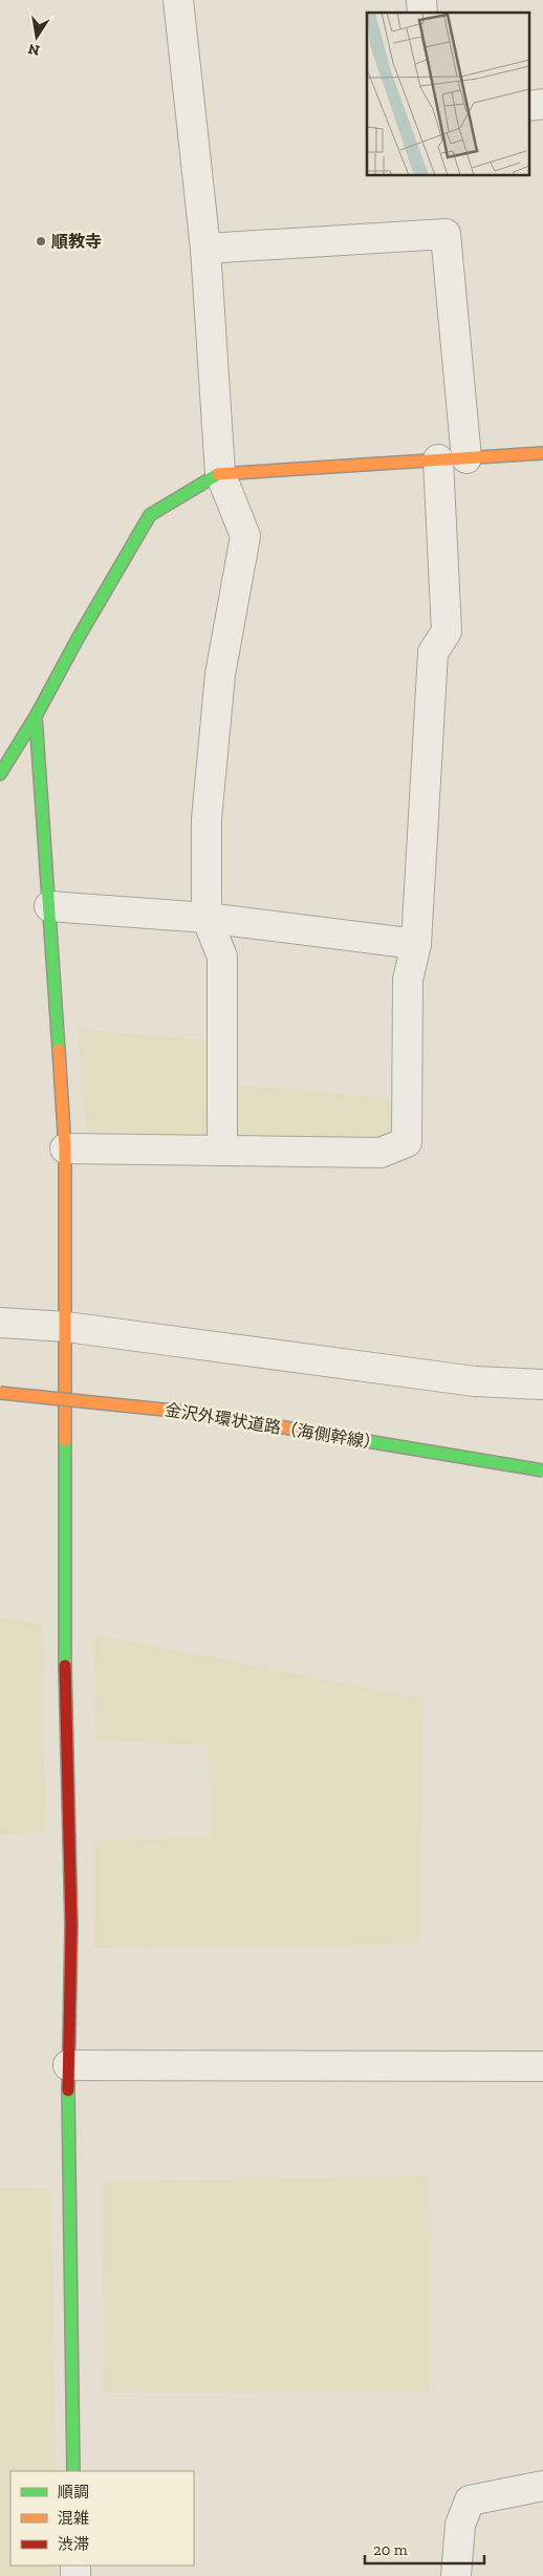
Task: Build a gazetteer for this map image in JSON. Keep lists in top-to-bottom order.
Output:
{
  "streets": {
    "street": ["金沢外環状道路（海側幹線）"]
  },
  "places": ["順教寺"],
  "legend": ["順調", "混雑", "渋滞"],
  "scale_bar": "20 m",
  "north": "bottom"
}
